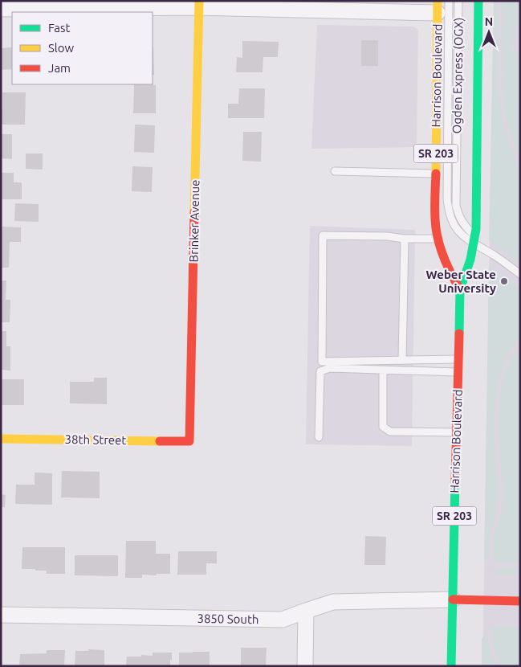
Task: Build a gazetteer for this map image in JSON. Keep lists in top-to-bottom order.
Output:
{
  "streets": {
    "main road": [
      "Harrison Boulevard",
      "SR 203",
      "Brinker Avenue",
      "38th Street"
    ],
    "street": ["3850 South"],
    "lane": ["Ogden Express (OGX)"]
  },
  "crossings": [
    ["Harrison Boulevard", "Ogden Express (OGX)"],
    ["Harrison Boulevard", "3850 South"],
    ["Brinker Avenue", "38th Street"]
  ],
  "places": ["Weber State University"],
  "legend": ["Fast", "Slow", "Jam"],
  "north": "top"
}
